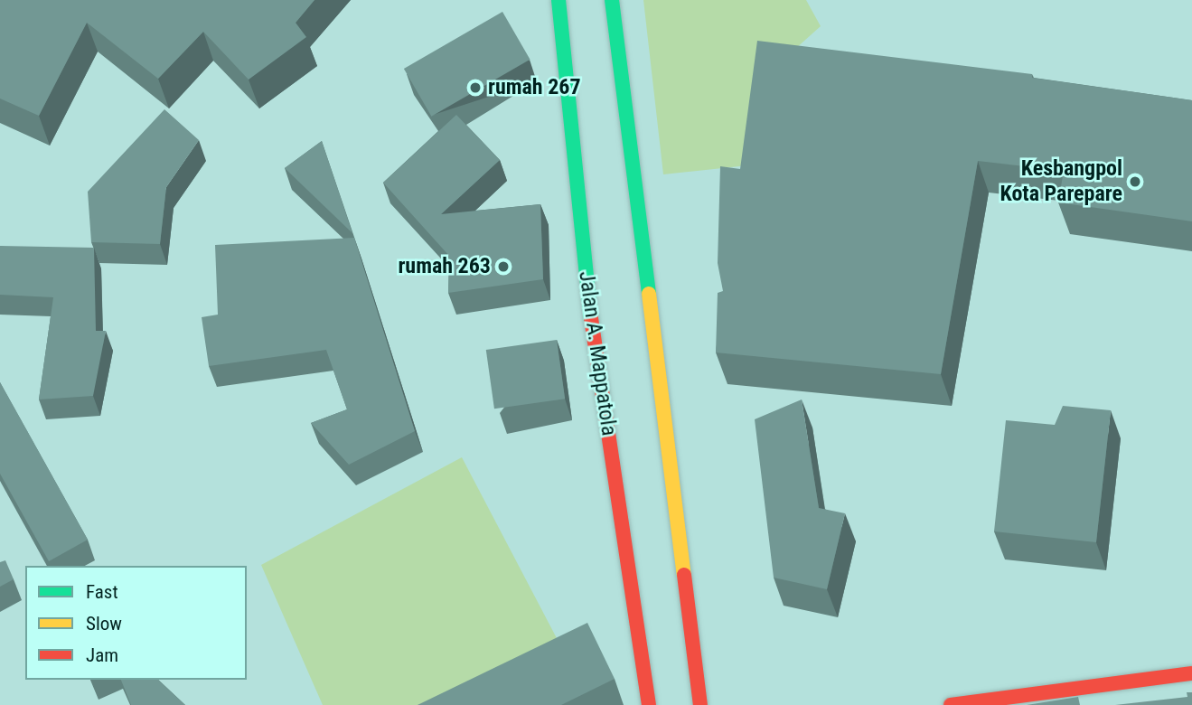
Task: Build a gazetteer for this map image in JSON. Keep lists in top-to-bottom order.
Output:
{
  "streets": {
    "street": ["Jalan A. Mappatola"]
  },
  "places": ["rumah 267", "Kesbangpol Kota Parepare", "rumah 263"],
  "legend": ["Fast", "Slow", "Jam"]
}
